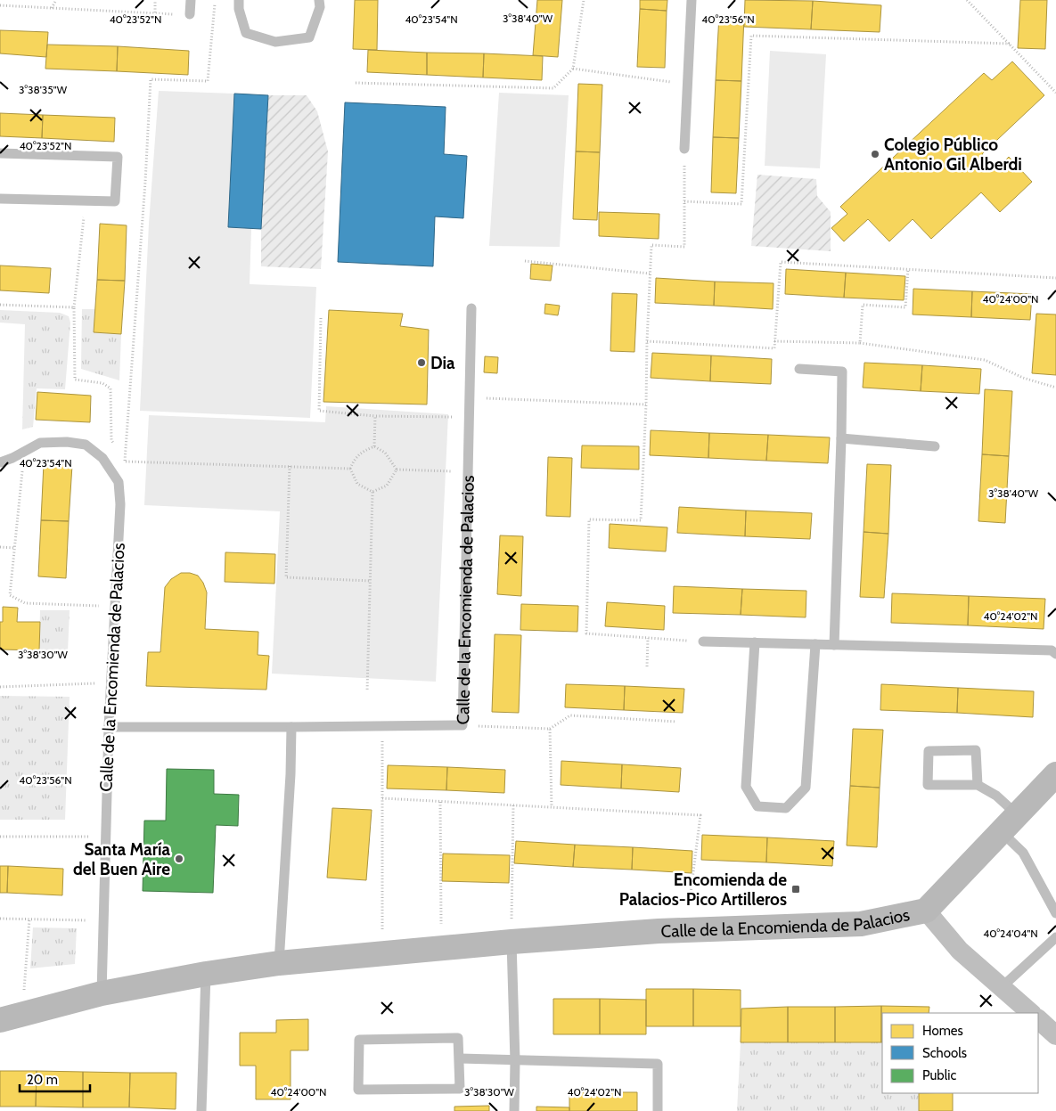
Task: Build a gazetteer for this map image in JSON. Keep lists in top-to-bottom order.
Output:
{
  "streets": {
    "street": ["Calle de la Encomienda de Palacios"]
  },
  "places": {
    "other": ["Colegio Público Antonio Gil Alberdi", "Dia", "Santa María del Buen Aire"],
    "transit": ["Encomienda de Palacios-Pico Artilleros"]
  },
  "legend": ["Homes", "Schools", "Public"],
  "scale_bar": "20 m",
  "coordinates": [
    "3°38'40\"W",
    "40°23'52\"N",
    "40°23'54\"N",
    "40°23'56\"N",
    "3°38'35\"W",
    "40°24'00\"N",
    "40°24'02\"N",
    "3°38'30\"W",
    "40°24'04\"N"
  ]
}
